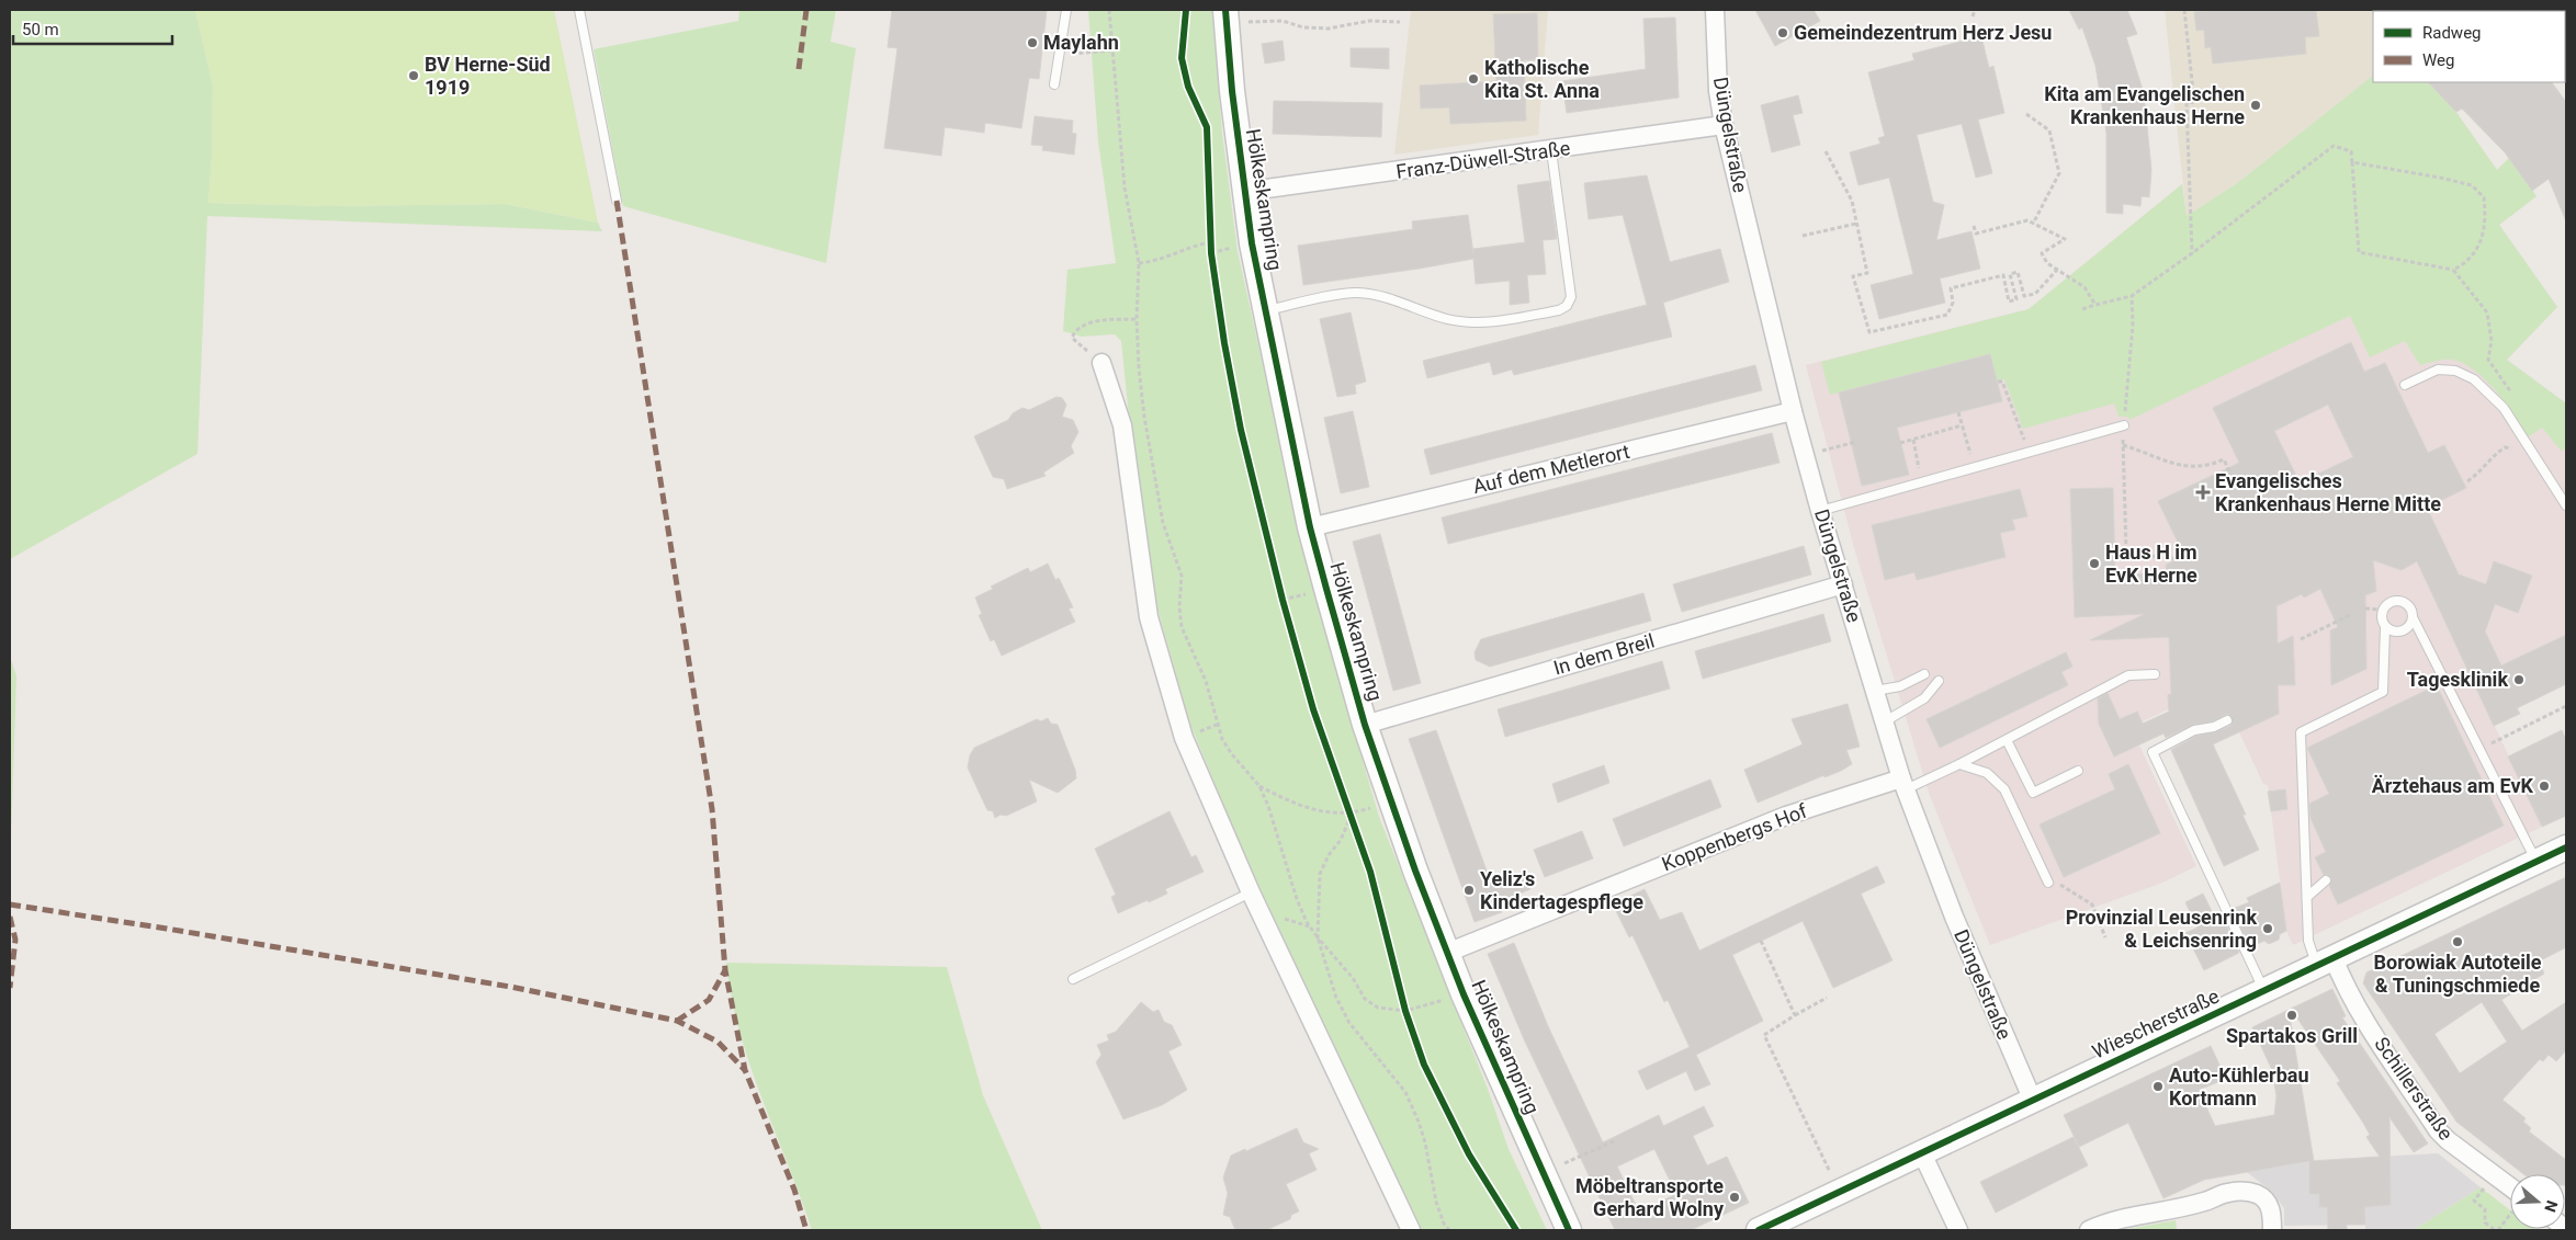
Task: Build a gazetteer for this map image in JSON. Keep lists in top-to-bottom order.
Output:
{
  "streets": {
    "street": [
      "Düngelstraße",
      "Franz-Düwell-Straße",
      "Hölkeskampring",
      "Auf dem Metlerort",
      "In dem Breil",
      "Koppenbergs Hof",
      "Wiescherstraße",
      "Schillerstraße"
    ]
  },
  "crossings": [
    ["Düngelstraße", "Franz-Düwell-Straße"],
    ["Düngelstraße", "Auf dem Metlerort"],
    ["Düngelstraße", "In dem Breil"],
    ["Düngelstraße", "Koppenbergs Hof"],
    ["Düngelstraße", "Wiescherstraße"],
    ["Franz-Düwell-Straße", "Hölkeskampring"],
    ["Hölkeskampring", "Auf dem Metlerort"],
    ["Hölkeskampring", "In dem Breil"],
    ["Hölkeskampring", "Koppenbergs Hof"],
    ["Wiescherstraße", "Schillerstraße"]
  ],
  "places": {
    "other": [
      "Gemeindezentrum Herz Jesu",
      "Maylahn",
      "BV Herne-Süd 1919",
      "Katholische Kita St. Anna",
      "Kita am Evangelischen Krankenhaus Herne",
      "Haus H im EvK Herne",
      "Tagesklinik",
      "Ärztehaus am EvK",
      "Yeliz's Kindertagespflege",
      "Provinzial Leusenrink & Leichsenring",
      "Borowiak Autoteile & Tuningschmiede",
      "Spartakos Grill",
      "Auto-Kühlerbau Kortmann",
      "Möbeltransporte Gerhard Wolny"
    ],
    "health": ["Evangelisches Krankenhaus Herne Mitte"]
  },
  "legend": ["Radweg", "Weg"],
  "scale_bar": "50 m",
  "north": "right"
}
